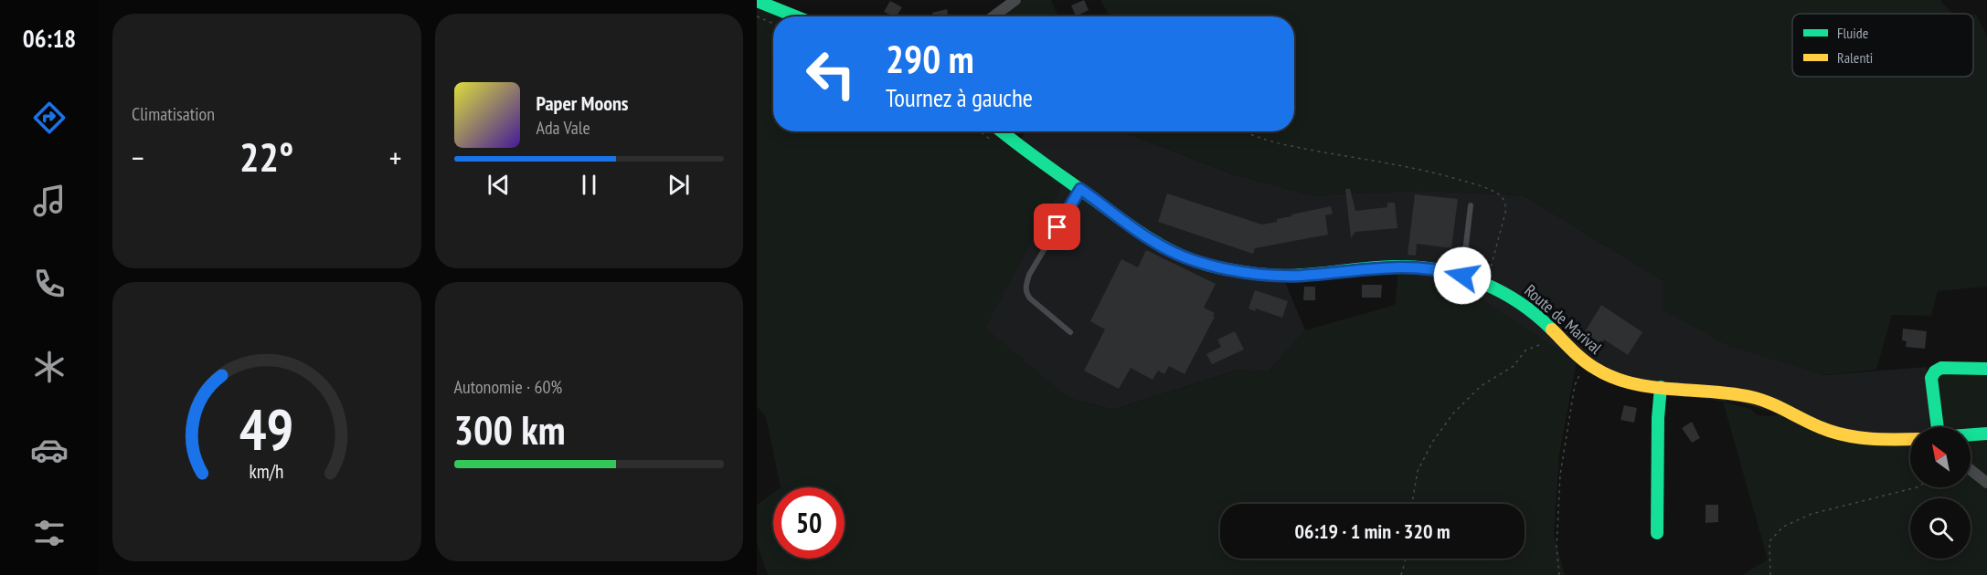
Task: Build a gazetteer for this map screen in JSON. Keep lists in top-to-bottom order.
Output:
{
  "streets": {
    "main road": ["Route de Marival"]
  },
  "legend": ["Fluide", "Ralenti"],
  "north": "top left",
  "page": {
    "tabs": "06:18",
    "tile": [
      "Climatisation",
      ["Autonomie · 60%", "300 km"]
    ],
    "turn": ["290 m", "Tournez à gauche"],
    "song": ["Paper Moons", "Ada Vale"],
    "heat": ["−", "22°", "+"],
    "limit": "50",
    "trip": "06:19 · 1 min · 320 m",
    "gauge": ["49", "km/h"]
  }
}
